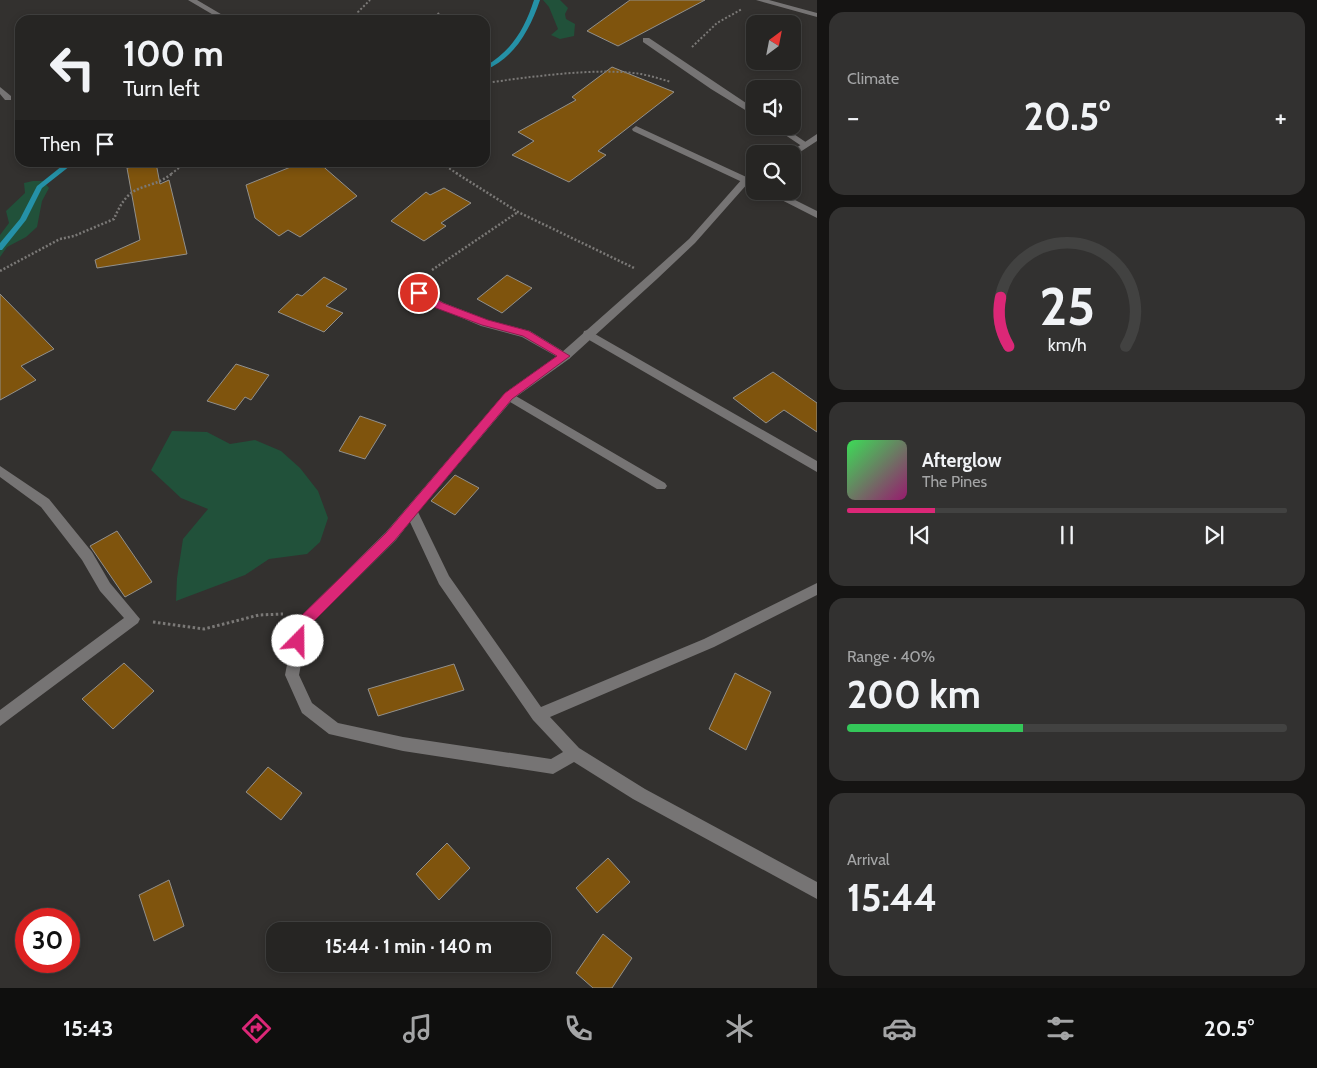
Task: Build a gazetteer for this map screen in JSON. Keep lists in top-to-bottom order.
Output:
{
  "north": "top right",
  "page": {
    "tile": [
      "Climate",
      ["Range · 40%", "200 km"],
      ["Arrival", "15:44"]
    ],
    "turn": ["100 m", "Turn left"],
    "heat": ["−", "20.5°", "+"],
    "then": "Then",
    "song": ["Afterglow", "The Pines"],
    "limit": "30",
    "trip": "15:44 · 1 min · 140 m",
    "tabs": ["15:43", "20.5°"],
    "gauge": ["25", "km/h"]
  }
}
